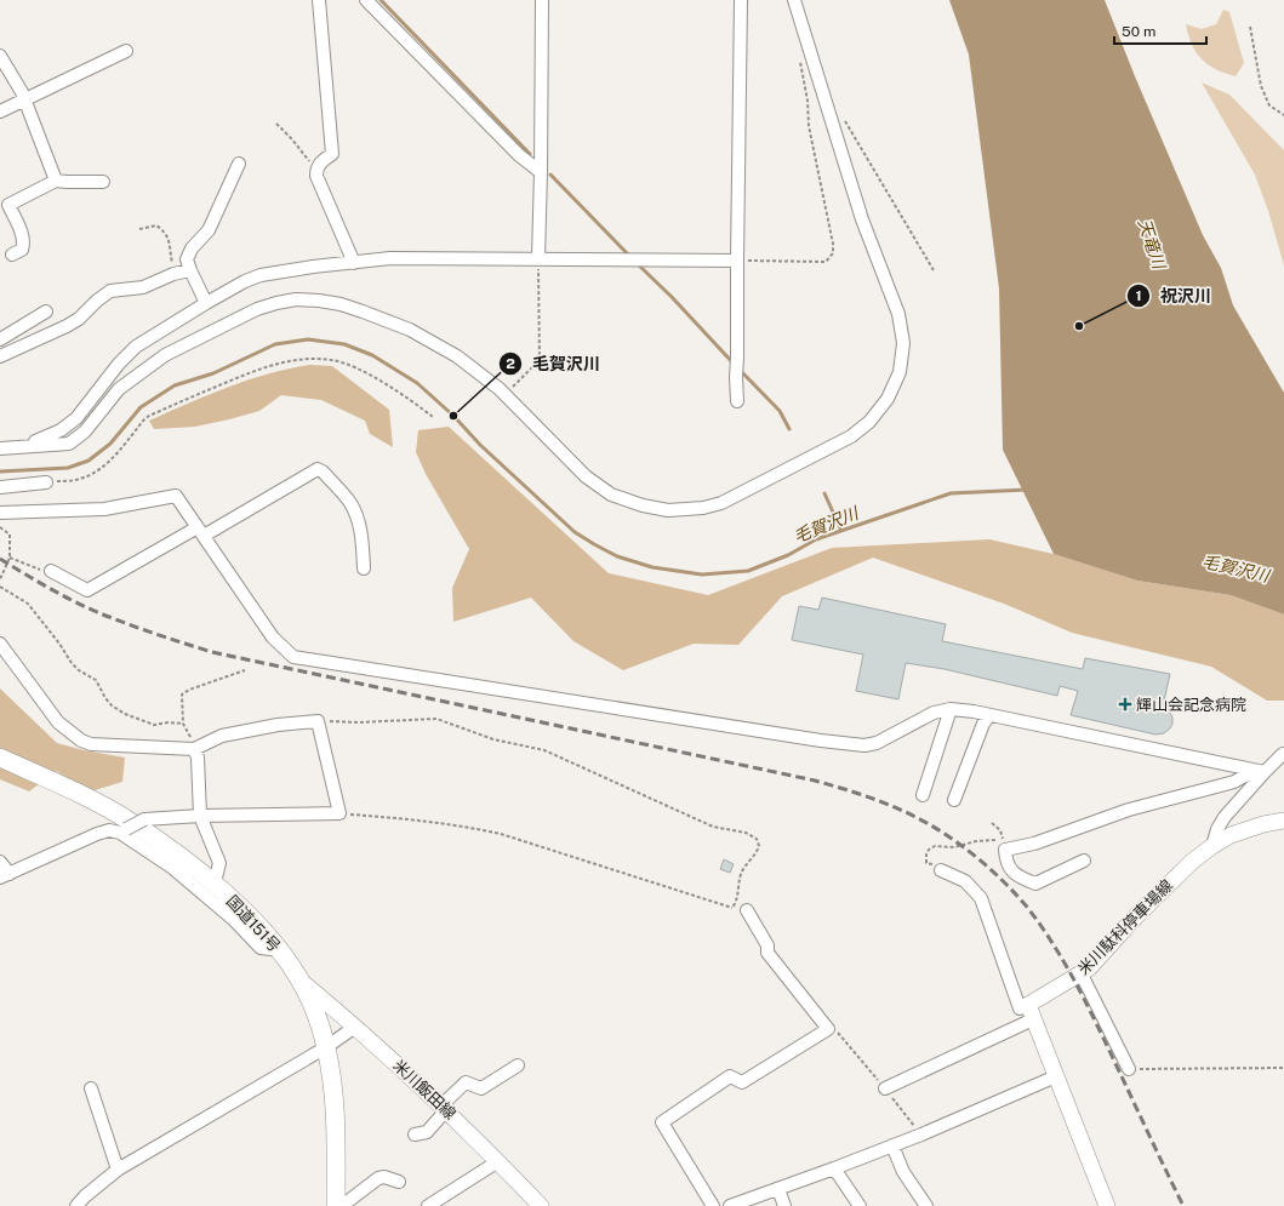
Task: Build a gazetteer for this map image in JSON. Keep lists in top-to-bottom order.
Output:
{
  "streets": {
    "highway": ["国道151号"],
    "main road": ["米川駄科停車場線", "米川飯田線"]
  },
  "crossings": [
    ["国道151号", "米川飯田線"]
  ],
  "water": ["天竜川", "毛賀沢川"],
  "places": {
    "other": ["祝沢川", "毛賀沢川"],
    "health": ["輝山会記念病院"]
  },
  "scale_bar": "50 m"
}
